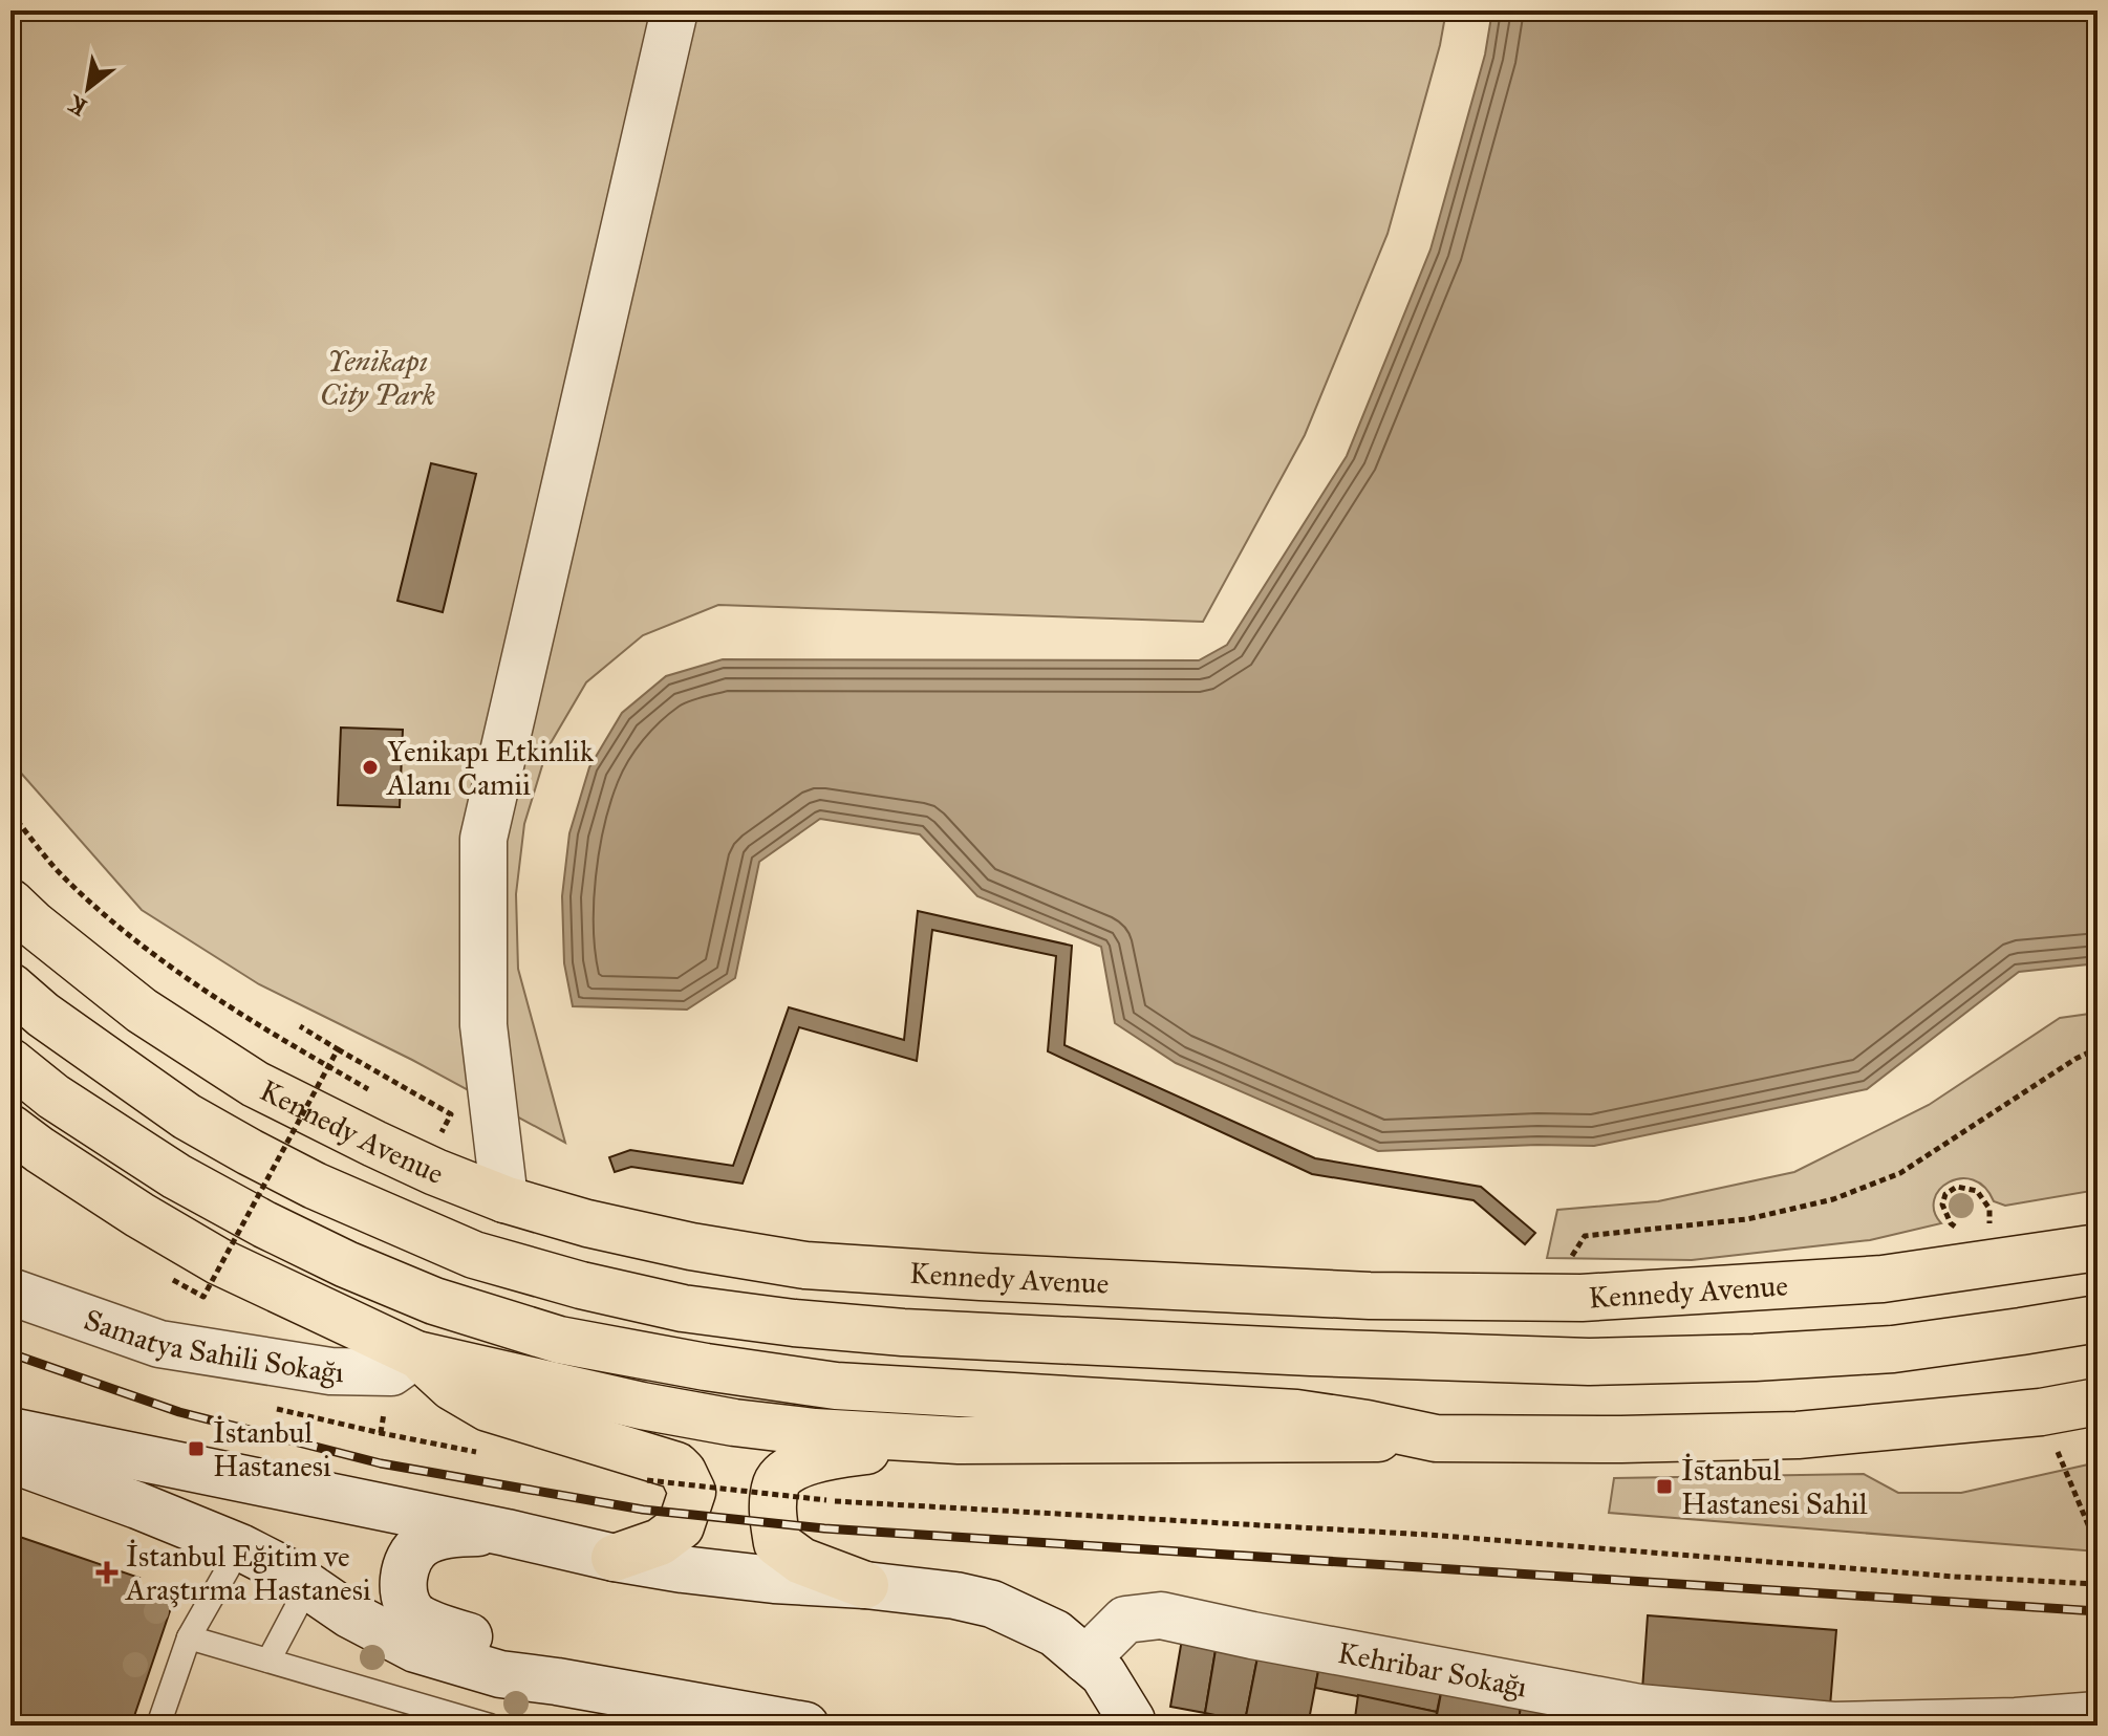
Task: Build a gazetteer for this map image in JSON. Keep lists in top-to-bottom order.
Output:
{
  "streets": {
    "main road": ["Kennedy Avenue"],
    "street": ["Samatya Sahili Sokağı", "Kehribar Sokağı"]
  },
  "parks": ["Yenikapı City Park"],
  "places": {
    "other": ["Yenikapı Etkinlik Alanı Camii"],
    "transit": ["İstanbul Hastanesi", "İstanbul Hastanesi Sahil"],
    "health": ["İstanbul Eğitim ve Araştırma Hastanesi"]
  },
  "north": "bottom left"
}
